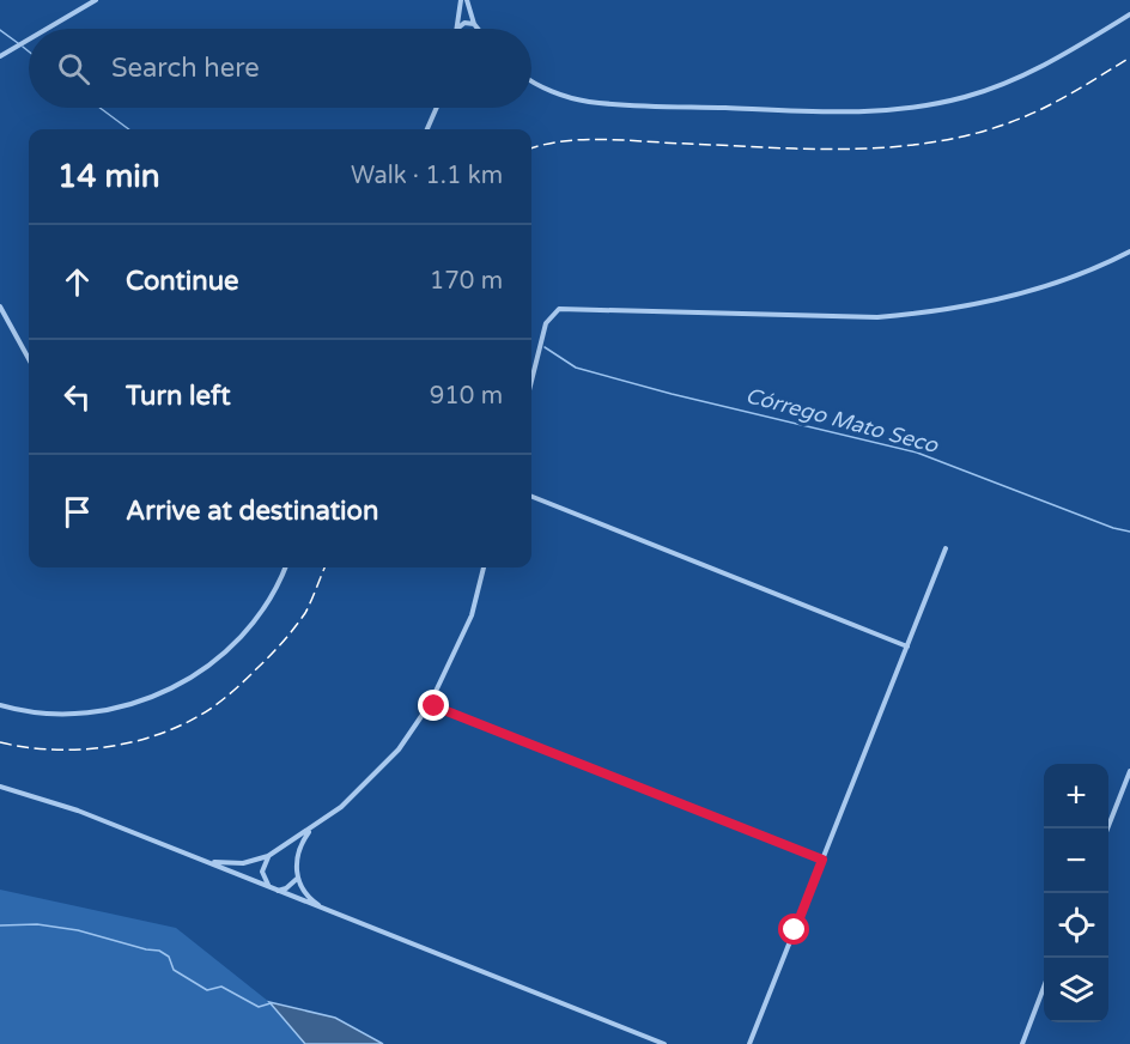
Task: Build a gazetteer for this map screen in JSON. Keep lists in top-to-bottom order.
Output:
{
  "water": ["Córrego Mato Seco"],
  "page": {
    "search": "Search here",
    "heading": ["14 min", "Walk · 1.1 km"],
    "list": [
      ["Continue", "170 m"],
      ["Turn left", "910 m"],
      "Arrive at destination"
    ],
    "map_buttons": ["+", "−"]
  }
}
